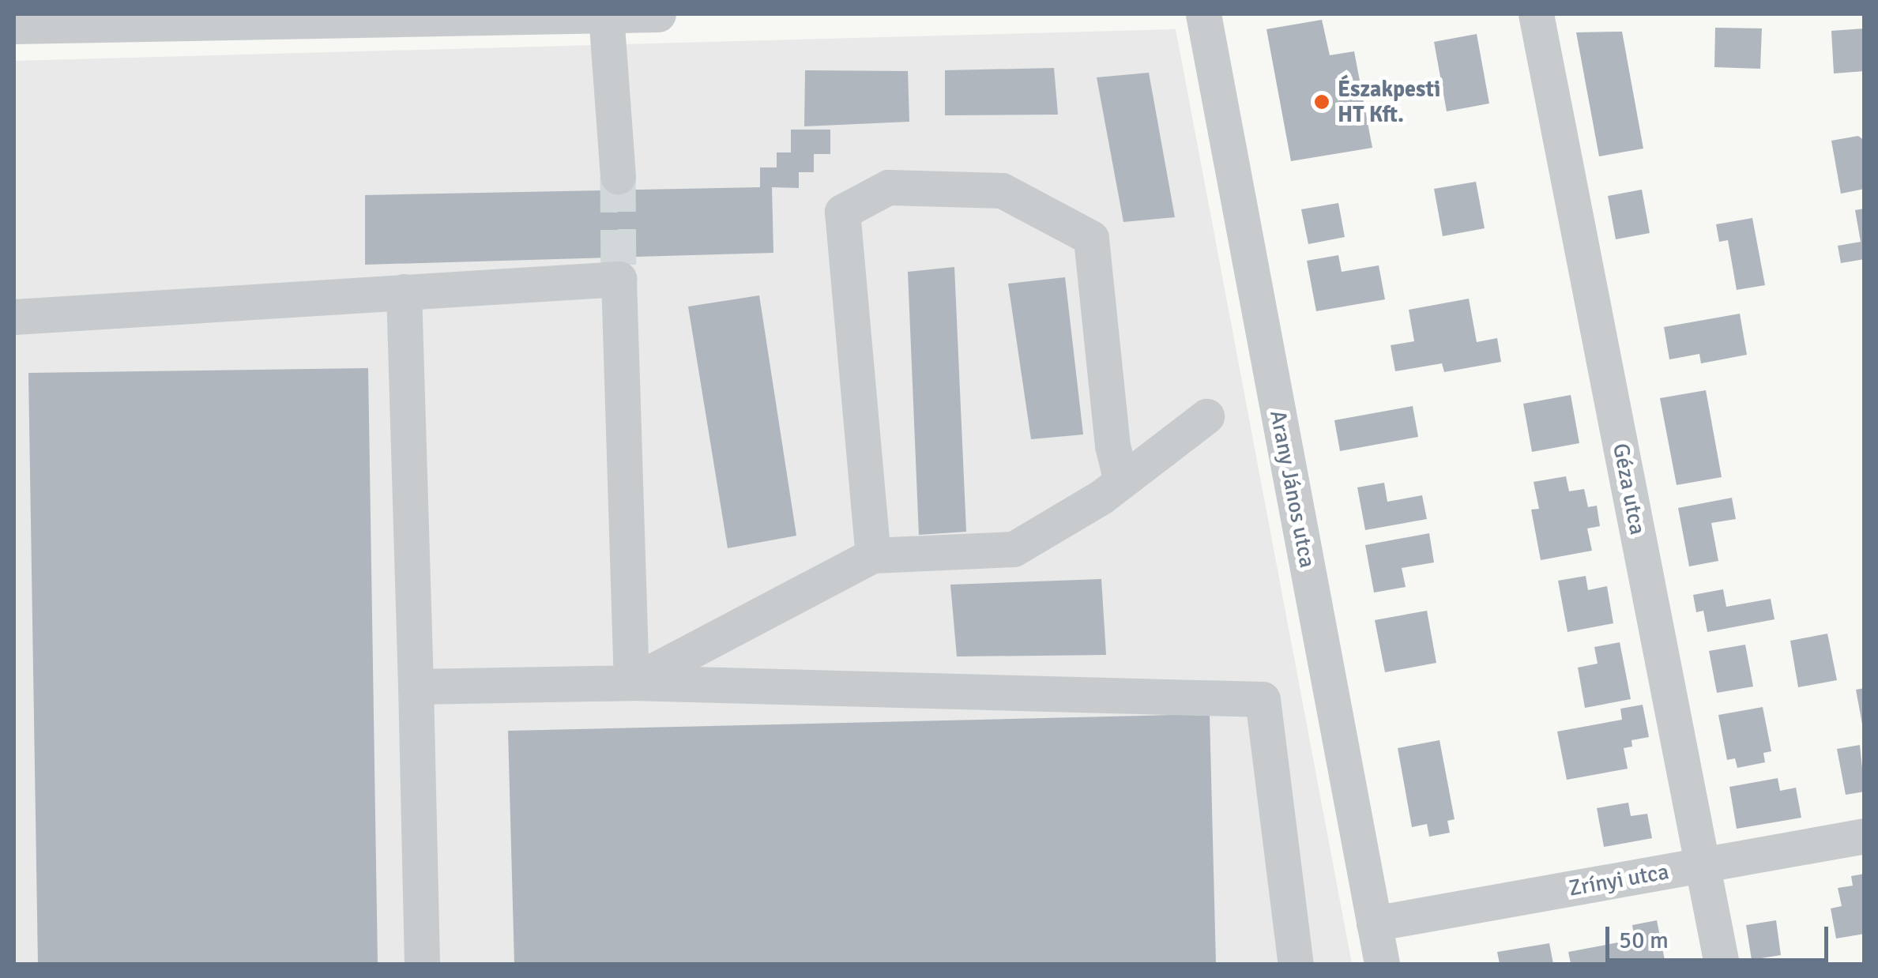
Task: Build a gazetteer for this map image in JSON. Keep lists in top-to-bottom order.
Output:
{
  "streets": {
    "street": ["Arany János utca", "Géza utca", "Zrínyi utca"]
  },
  "crossings": [
    ["Arany János utca", "Zrínyi utca"],
    ["Géza utca", "Zrínyi utca"]
  ],
  "places": ["Északpesti HT Kft."],
  "scale_bar": "50 m"
}
